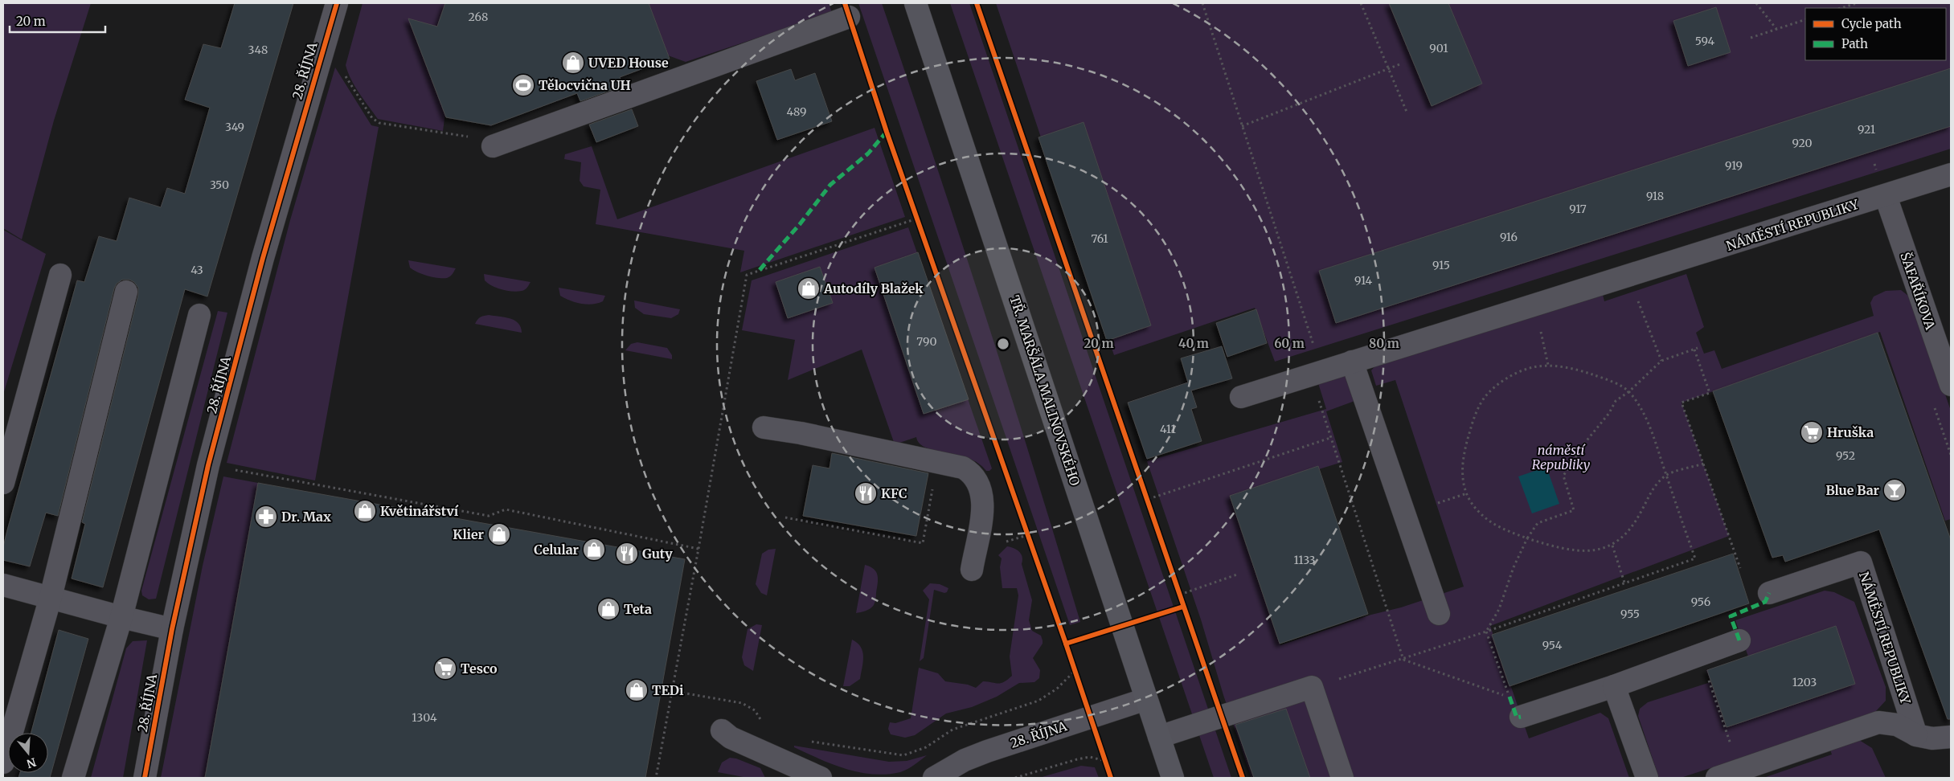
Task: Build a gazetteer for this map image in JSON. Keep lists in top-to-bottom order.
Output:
{
  "streets": {
    "main road": ["TŘ. MARŠÁLA MALINOVSKÉHO"],
    "street": ["28. ŘÍJNA", "NÁMĚSTÍ REPUBLIKY", "ŠAFAŘÍKOVA"]
  },
  "crossings": [
    ["28. ŘÍJNA", "TŘ. MARŠÁLA MALINOVSKÉHO"],
    ["NÁMĚSTÍ REPUBLIKY", "ŠAFAŘÍKOVA"]
  ],
  "parks": ["náměstí Republiky"],
  "places": {
    "shop": [
      "UVED House",
      "Autodíly Blažek",
      "Květinářství",
      "Klier",
      "Celular",
      "Teta",
      "TEDi"
    ],
    "sports": ["Tělocvična UH"],
    "supermarket": ["Hruška", "Tesco"],
    "bar": ["Blue Bar"],
    "restaurant": ["KFC", "Guty"],
    "pharmacy": ["Dr. Max"]
  },
  "house_numbers": [
    "268",
    "594",
    "901",
    "348",
    "489",
    "349",
    "921",
    "920",
    "919",
    "350",
    "918",
    "917",
    "916",
    "761",
    "915",
    "43",
    "914",
    "790",
    "411",
    "952",
    "1133",
    "956",
    "955",
    "954",
    "1203",
    "1304"
  ],
  "legend": ["Cycle path", "Path"],
  "scale_bar": "20 m",
  "north": "bottom",
  "rings": [
    "20 m",
    "40 m",
    "60 m",
    "80 m"
  ]
}
